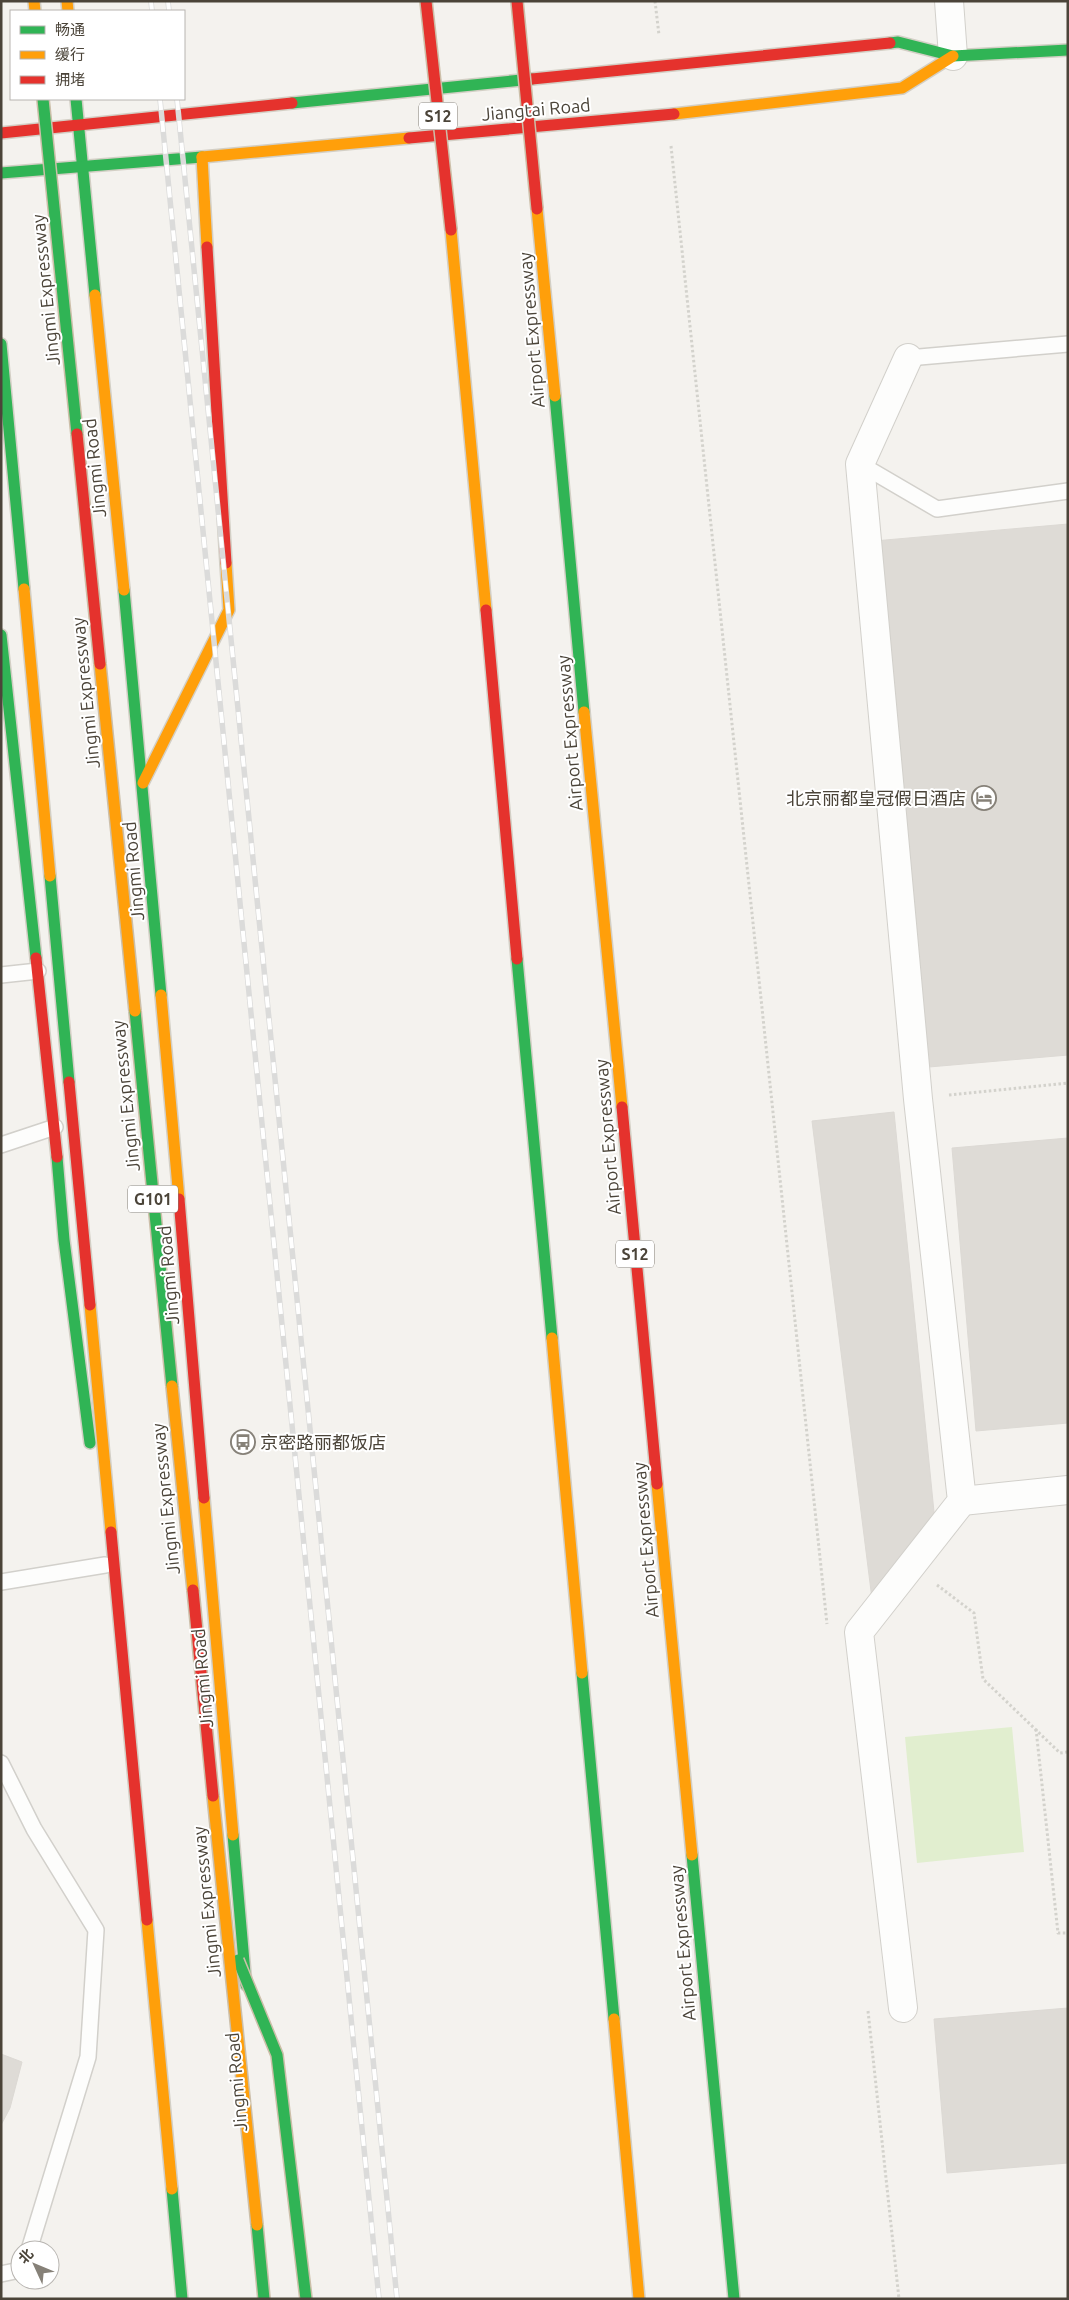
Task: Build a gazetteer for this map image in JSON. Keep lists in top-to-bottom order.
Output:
{
  "streets": {
    "main road": [
      "Jiangtai Road",
      "S12",
      "Jingmi Expressway",
      "Airport Expressway",
      "Jingmi Road",
      "G101"
    ]
  },
  "crossings": [
    ["Jiangtai Road", "Jingmi Road"]
  ],
  "places": {
    "hotel": ["北京丽都皇冠假日酒店"],
    "bus stop": ["京密路丽都饭店"]
  },
  "legend": ["畅通", "缓行", "拥堵"],
  "north": "top left"
}
